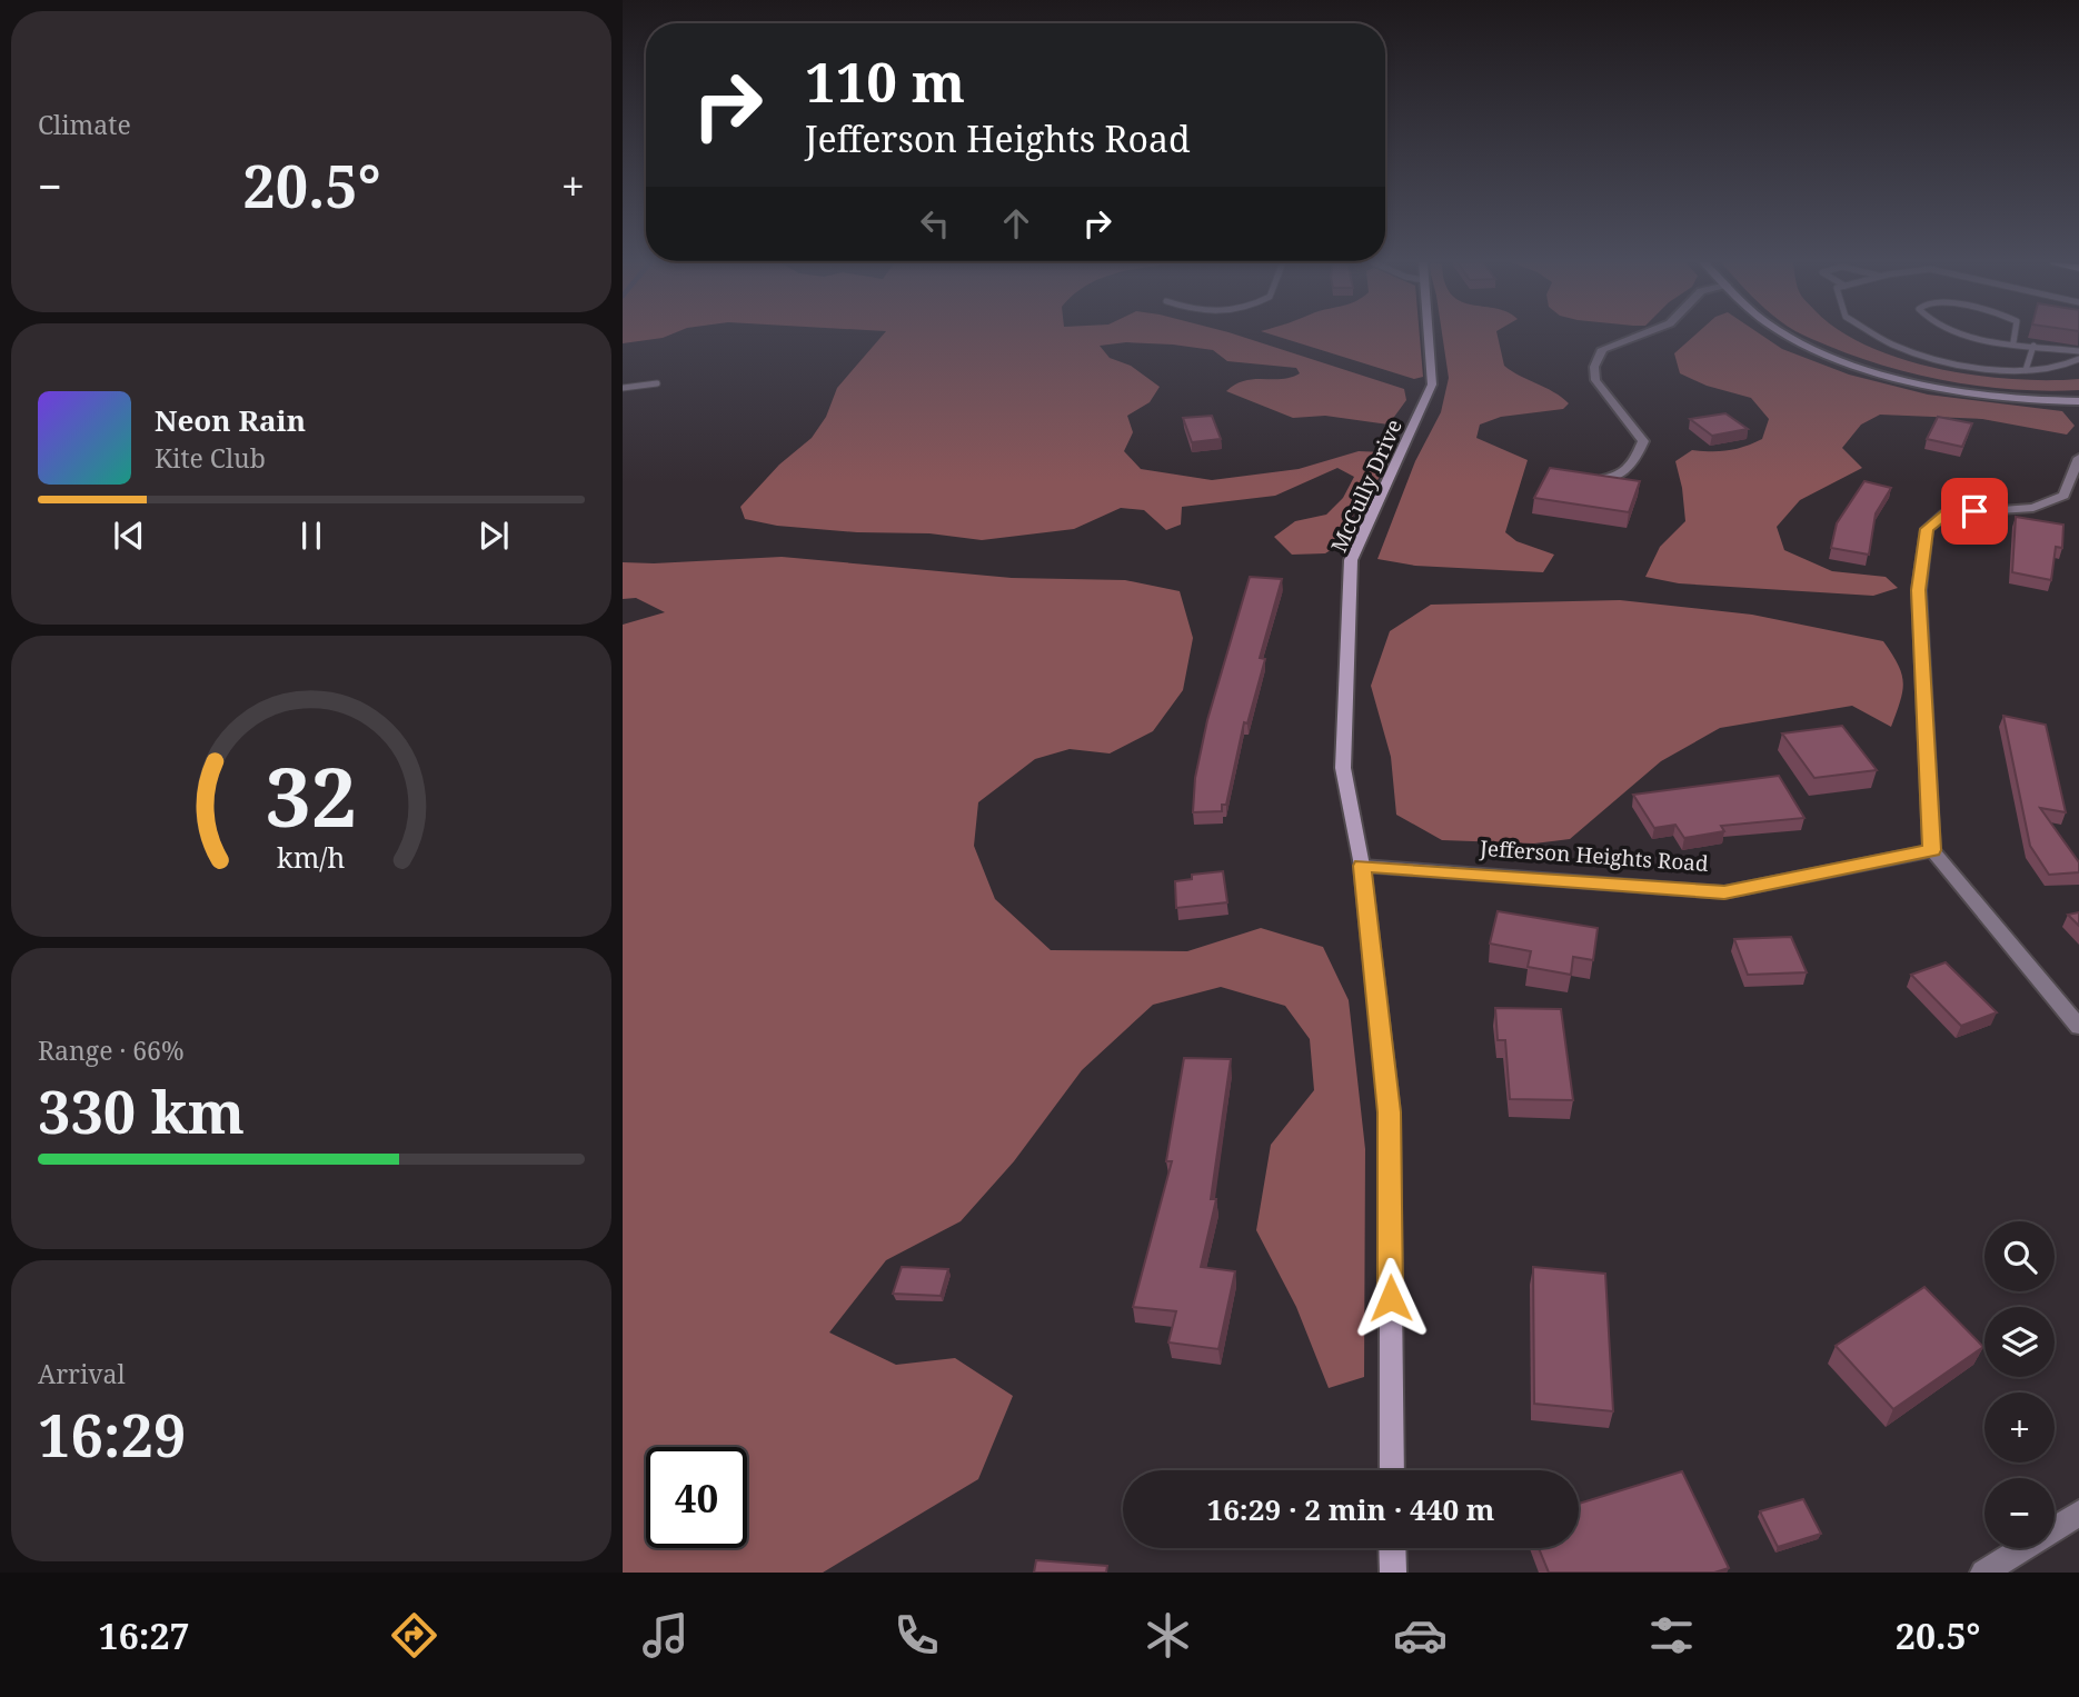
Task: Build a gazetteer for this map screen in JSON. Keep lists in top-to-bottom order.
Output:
{
  "streets": {
    "street": ["McCully Drive", "Jefferson Heights Road"]
  },
  "crossings": [
    ["McCully Drive", "Jefferson Heights Road"]
  ],
  "page": {
    "tile": [
      "Climate",
      ["Range · 66%", "330 km"],
      ["Arrival", "16:29"]
    ],
    "turn": ["110 m", "Jefferson Heights Road"],
    "heat": ["−", "20.5°", "+"],
    "song": ["Neon Rain", "Kite Club"],
    "map_buttons": ["+", "−"],
    "limit": "40",
    "trip": "16:29 · 2 min · 440 m",
    "tabs": ["16:27", "20.5°"],
    "gauge": ["32", "km/h"]
  }
}
